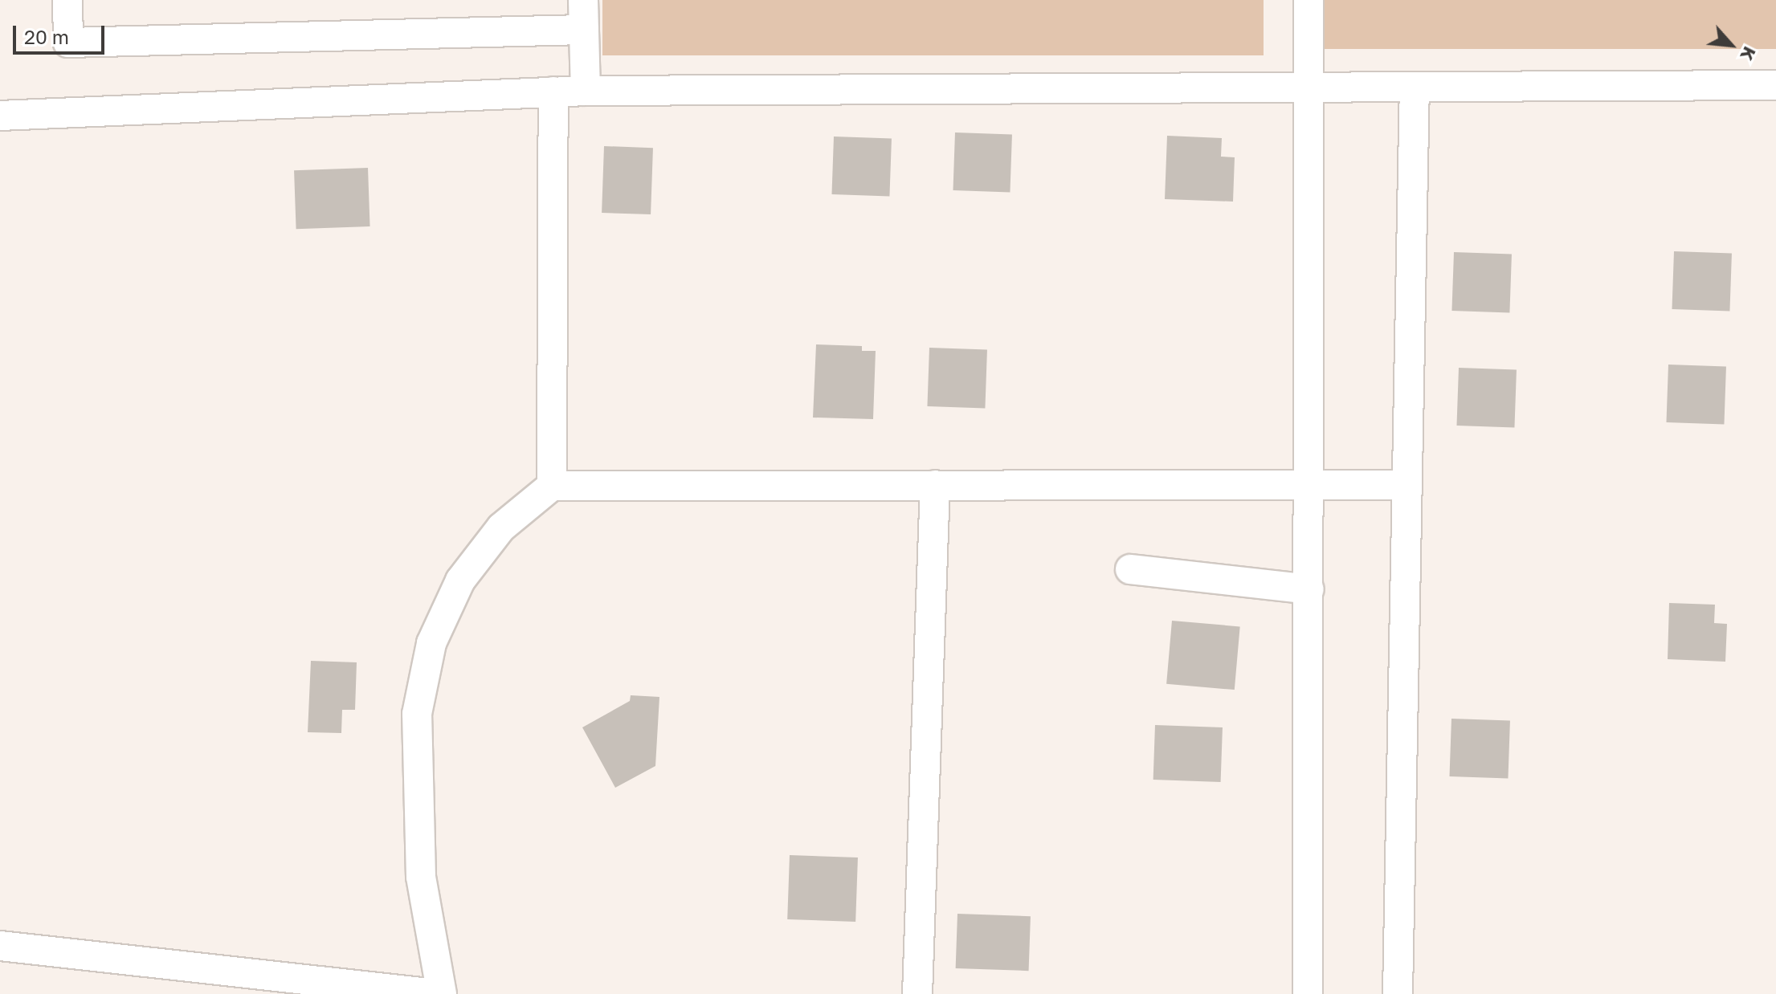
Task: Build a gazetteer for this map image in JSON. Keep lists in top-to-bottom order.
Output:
{
  "scale_bar": "20 m",
  "north": "bottom right"
}
